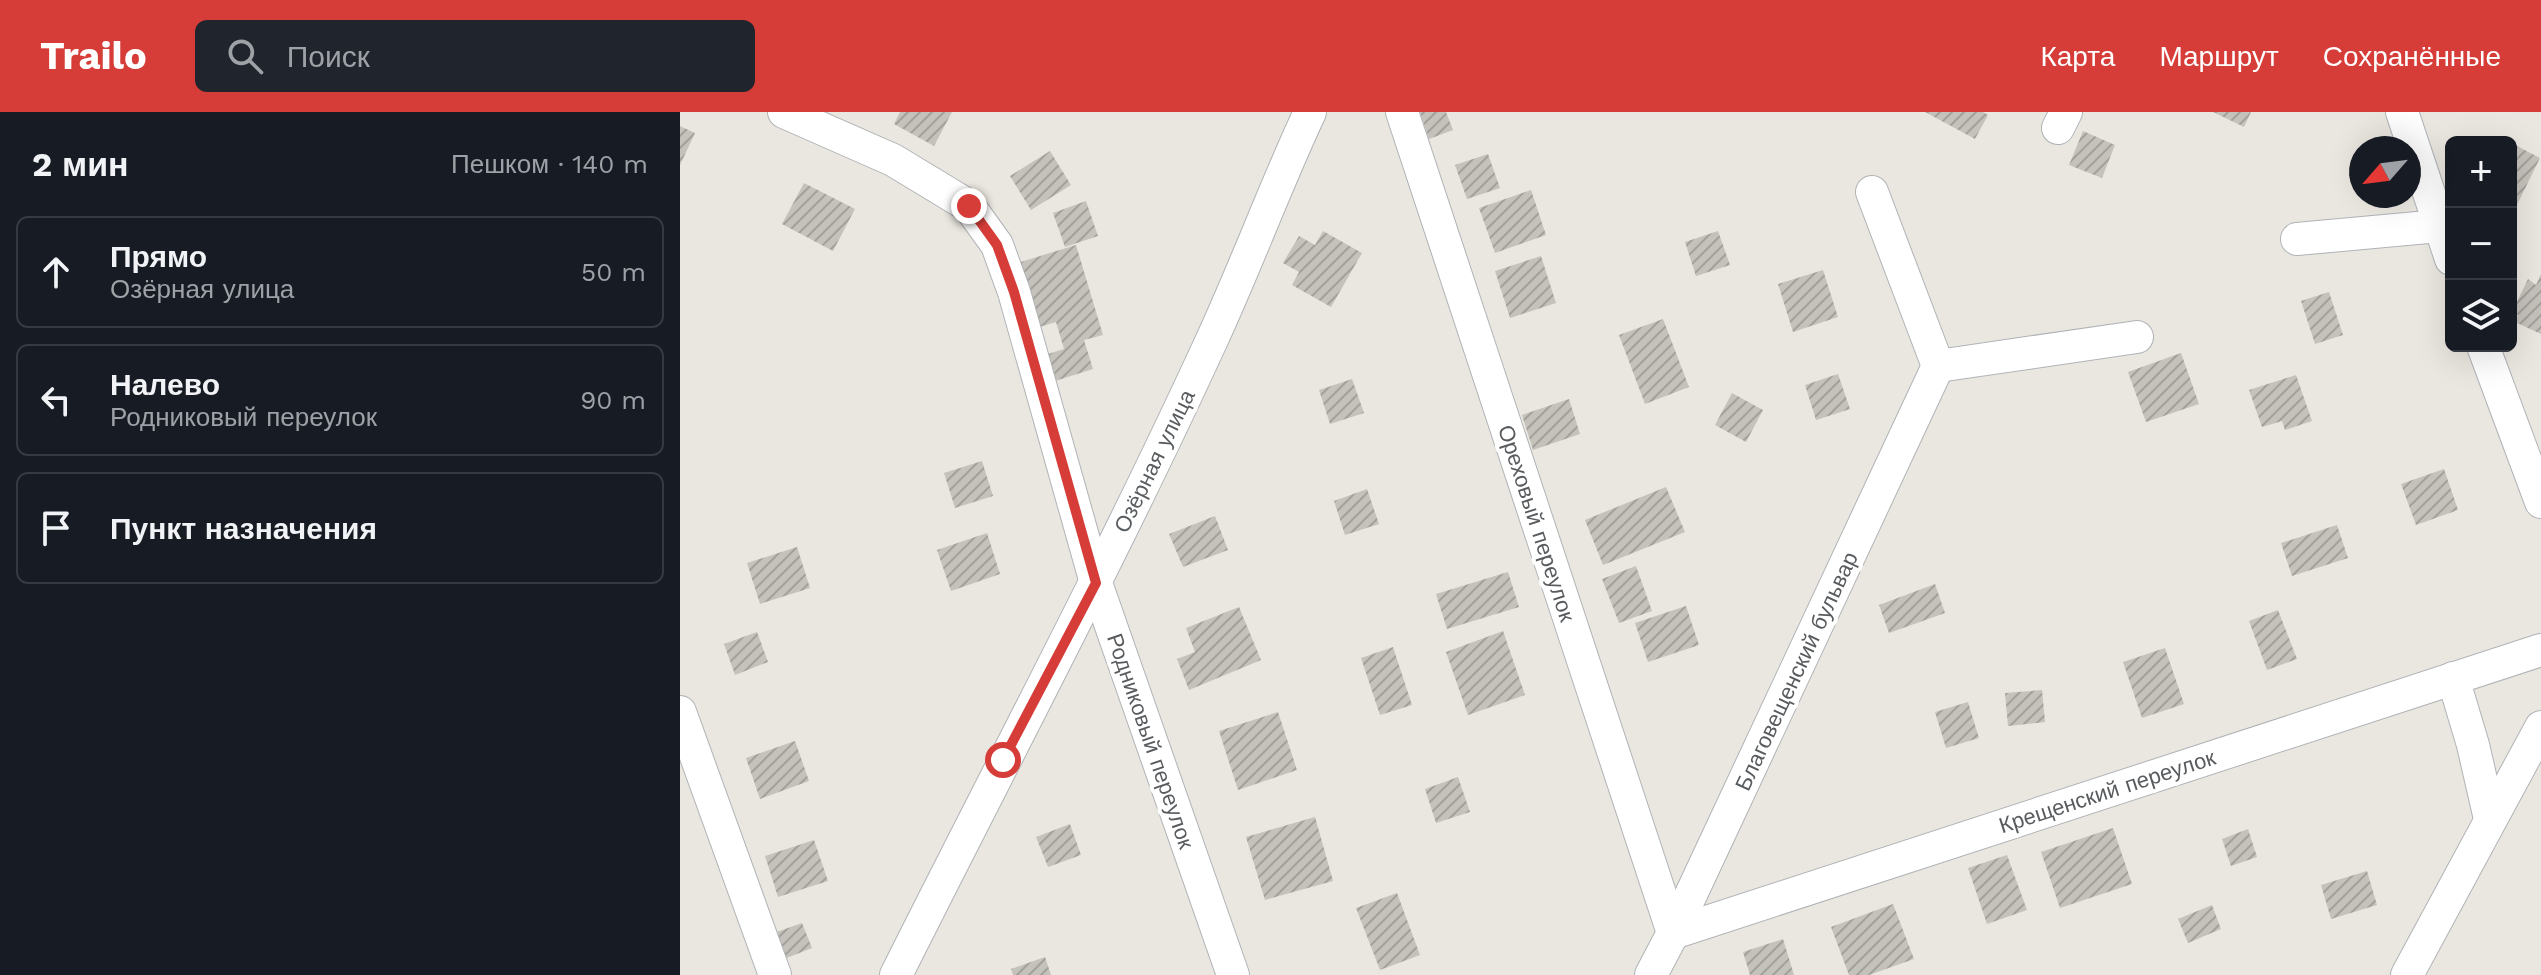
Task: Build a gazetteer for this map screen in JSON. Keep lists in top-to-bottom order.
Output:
{
  "streets": {
    "street": [
      "Озёрная улица",
      "Ореховый переулок",
      "Благовещенский бульвар",
      "Родниковый переулок",
      "Крещенский переулок"
    ]
  },
  "crossings": [
    ["Озёрная улица", "Родниковый переулок"],
    ["Ореховый переулок", "Благовещенский бульвар"],
    ["Ореховый переулок", "Крещенский переулок"],
    ["Благовещенский бульвар", "Крещенский переулок"]
  ],
  "north": "bottom left",
  "page": {
    "header": "Trailo",
    "search": "Поиск",
    "nav": ["Карта", "Маршрут", "Сохранённые"],
    "heading": ["2 мин", "Пешком · 140 m"],
    "map_buttons": ["+", "−"],
    "list": [
      ["Прямо", "Озёрная улица", "50 m"],
      ["Налево", "Родниковый переулок", "90 m"],
      "Пункт назначения"
    ]
  }
}
